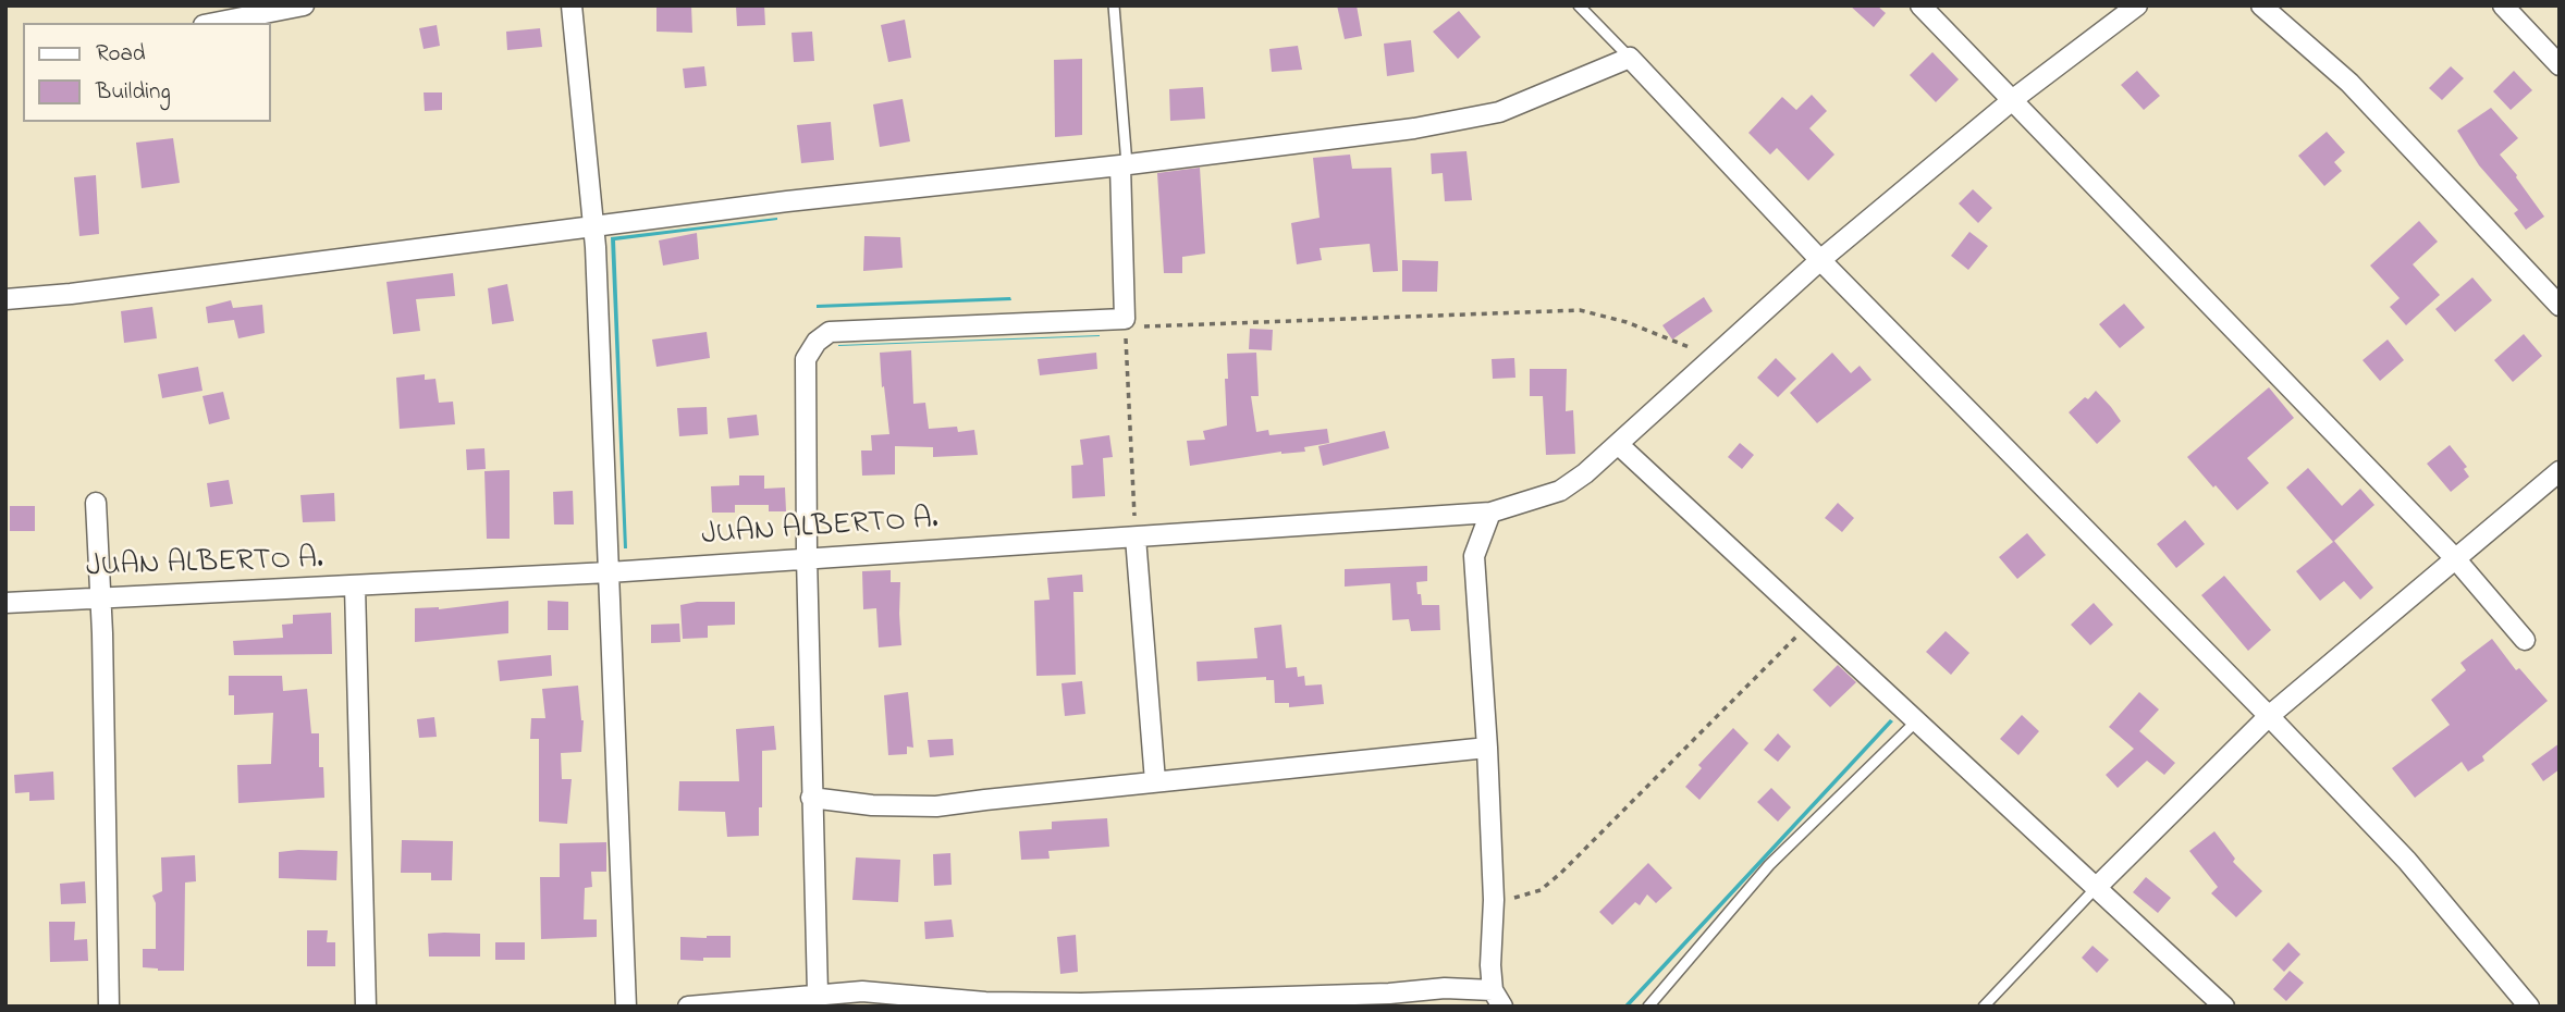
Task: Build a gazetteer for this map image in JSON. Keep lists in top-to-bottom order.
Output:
{
  "streets": {
    "street": ["JUAN ALBERTO A."]
  },
  "legend": ["Road", "Building"]
}
